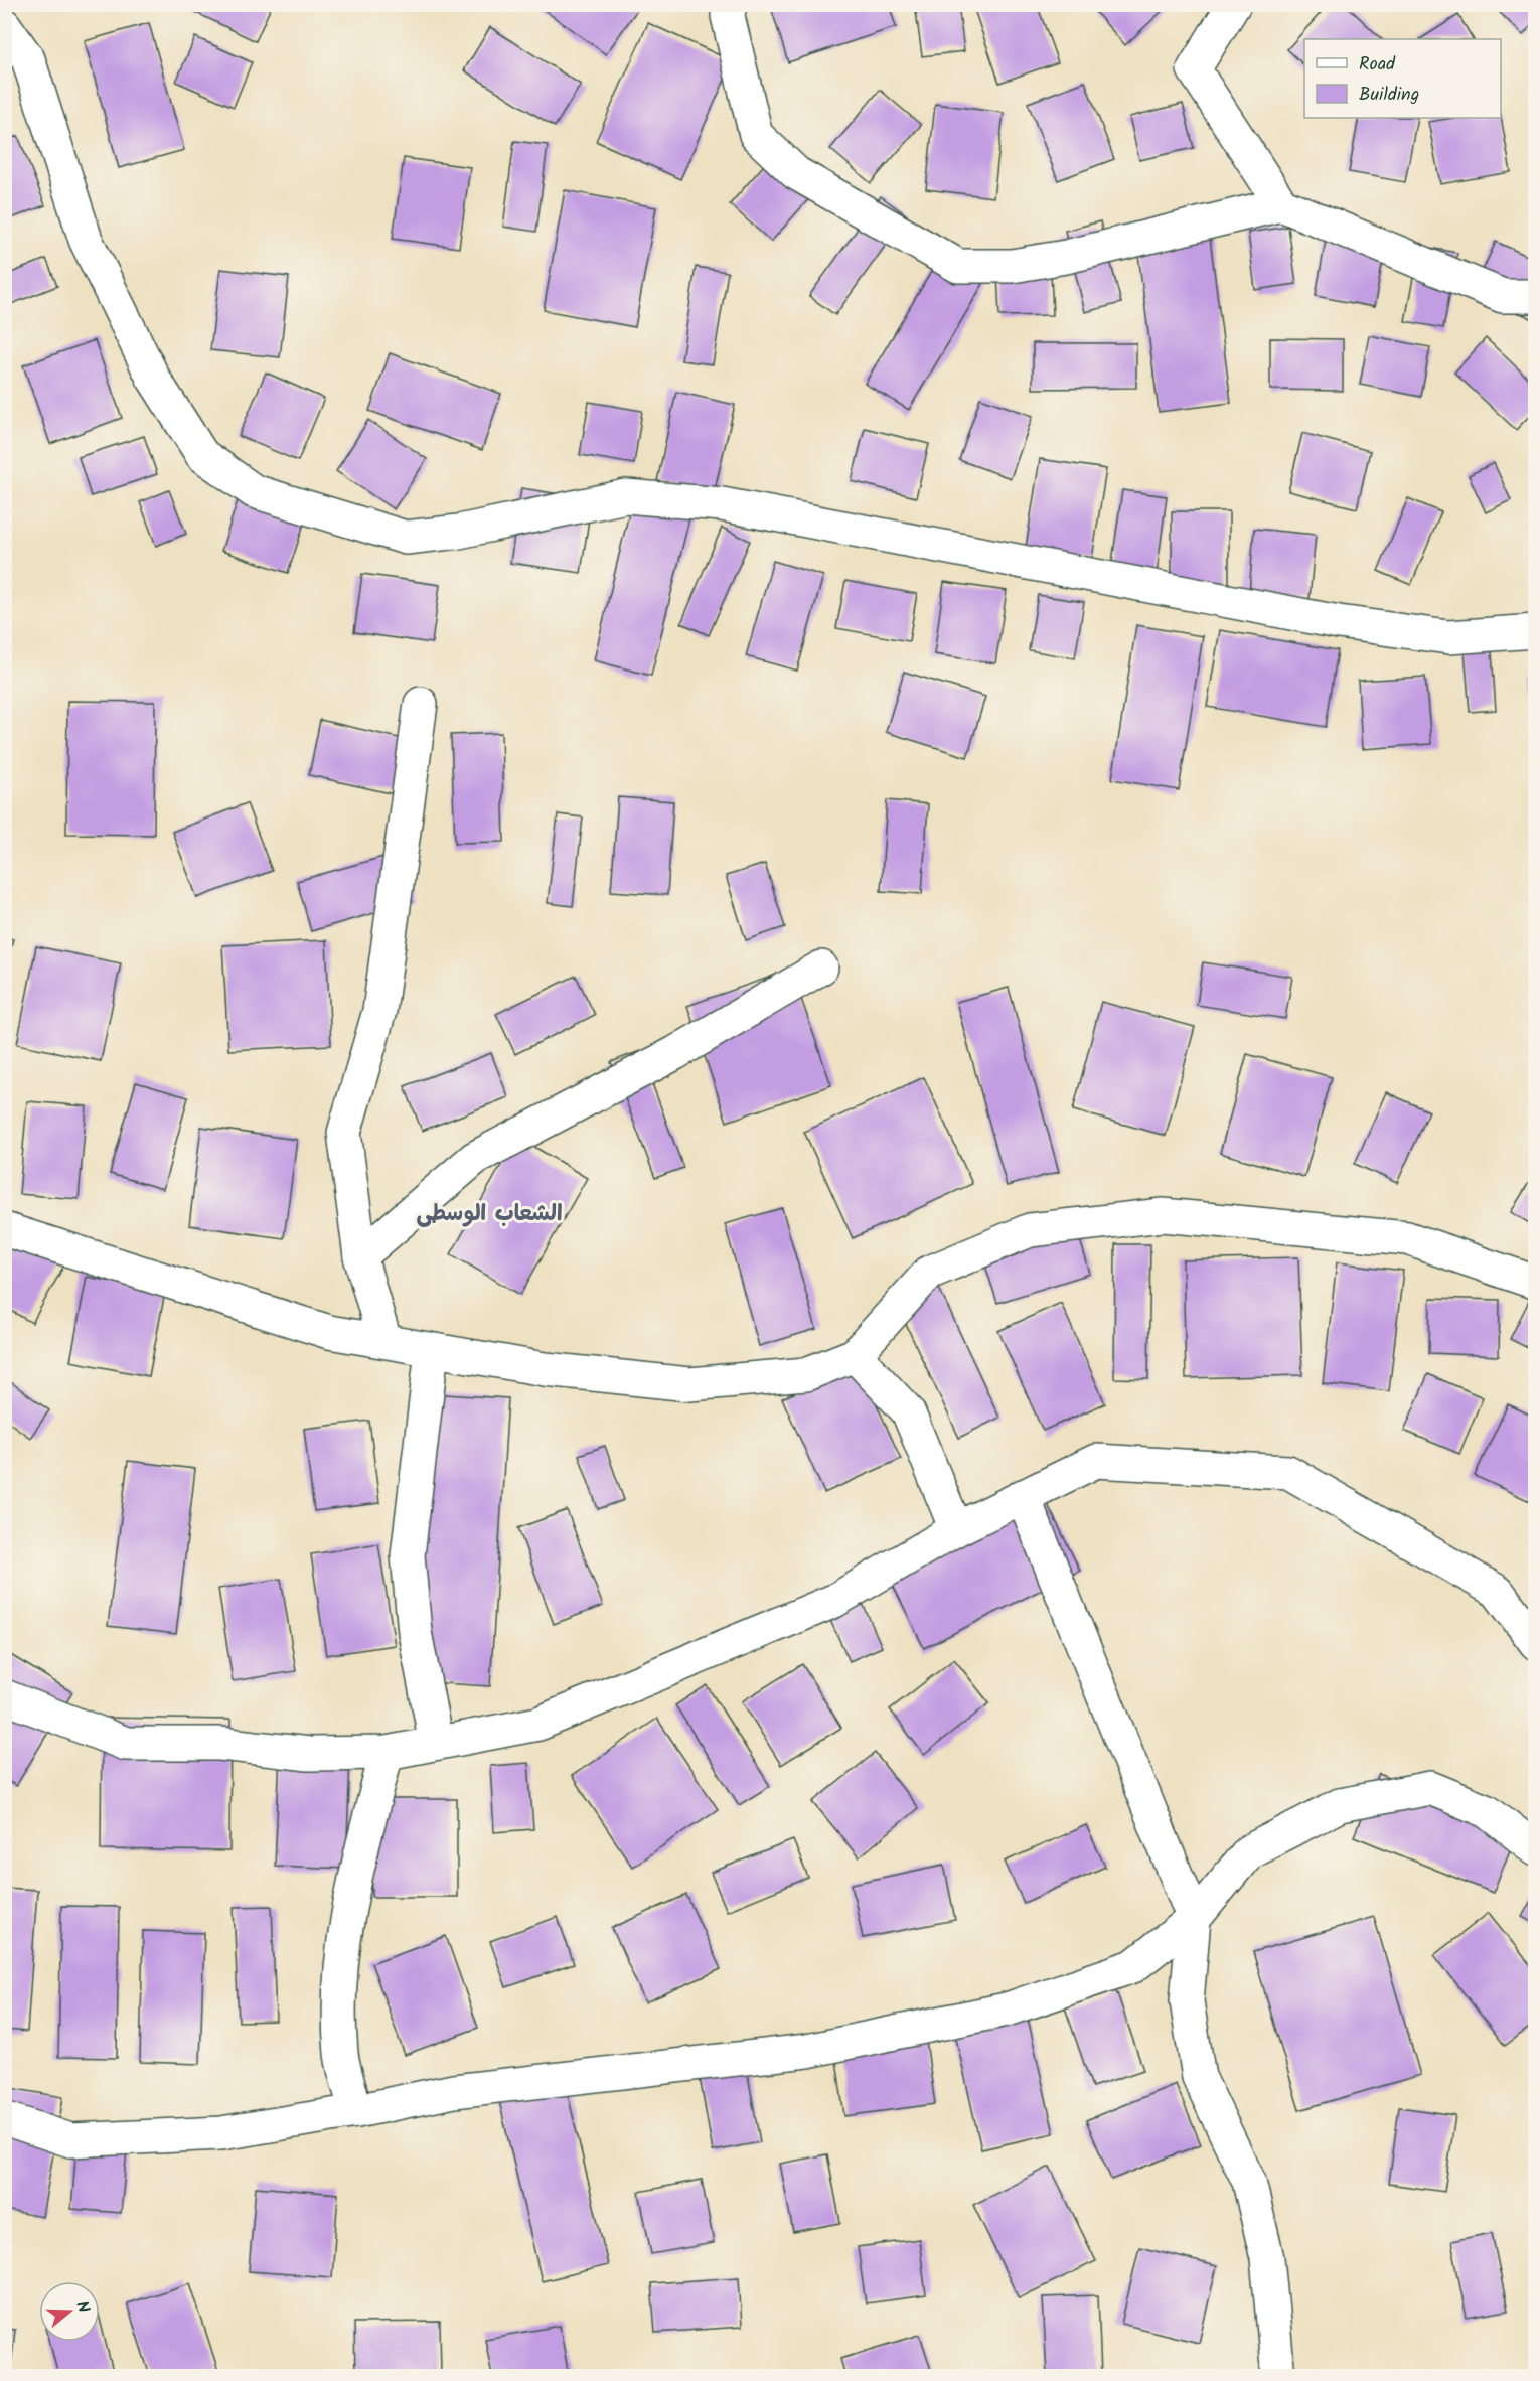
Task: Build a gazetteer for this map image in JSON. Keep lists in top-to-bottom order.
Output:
{
  "districts": ["الشعاب الوسطى"],
  "legend": ["Road", "Building"],
  "north": "right"
}
